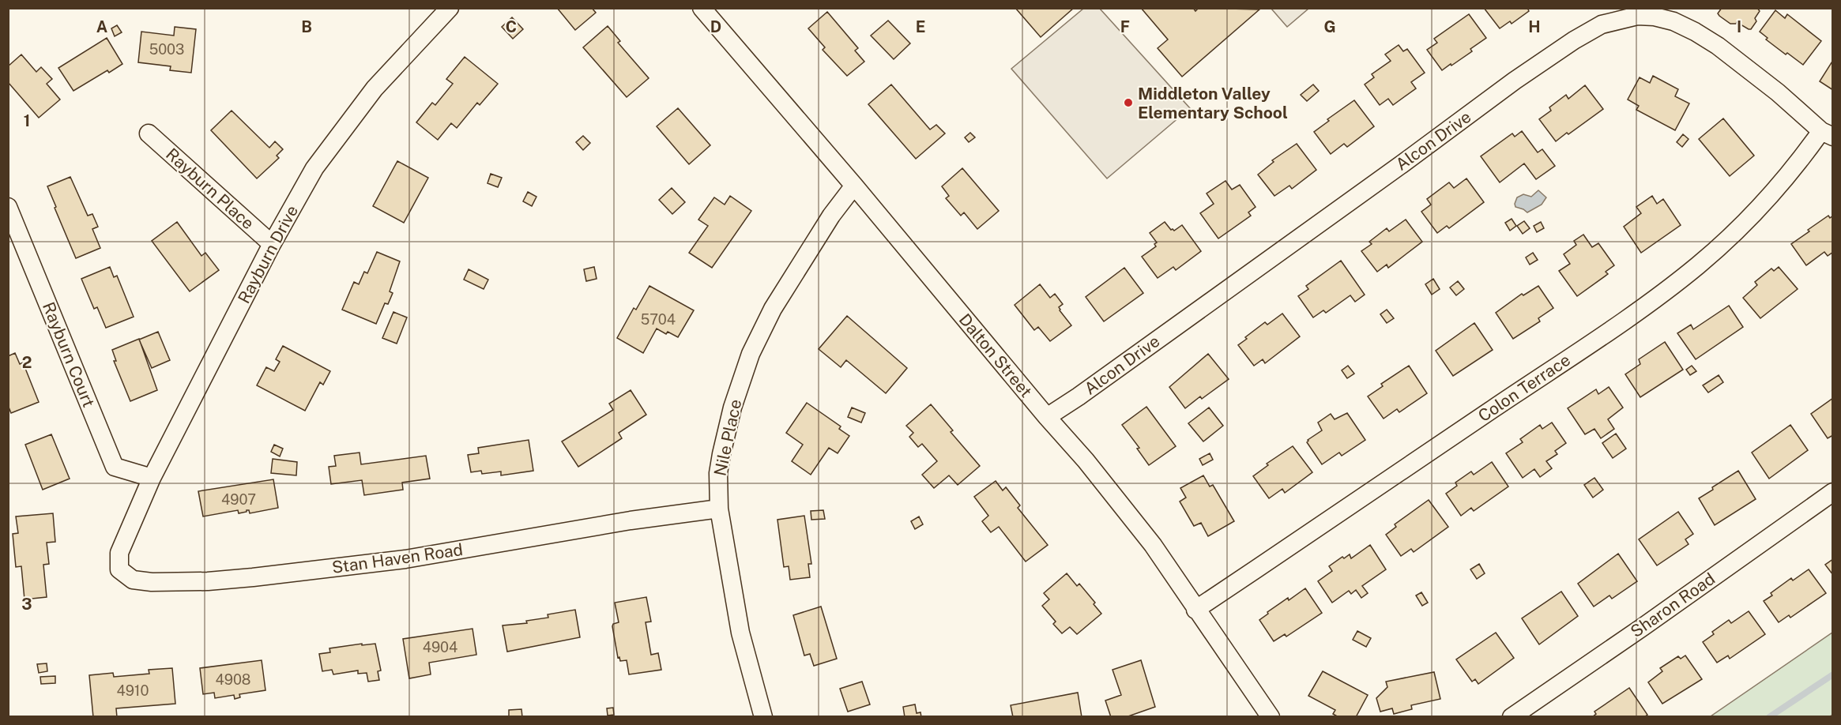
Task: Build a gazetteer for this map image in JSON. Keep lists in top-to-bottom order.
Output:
{
  "streets": {
    "street": [
      "Alcon Drive",
      "Rayburn Place",
      "Rayburn Drive",
      "Rayburn Court",
      "Dalton Street",
      "Colon Terrace",
      "Nile Place",
      "Stan Haven Road",
      "Sharon Road"
    ]
  },
  "crossings": [
    ["Alcon Drive", "Dalton Street"],
    ["Alcon Drive", "Colon Terrace"],
    ["Rayburn Place", "Rayburn Drive"],
    ["Rayburn Drive", "Rayburn Court"],
    ["Rayburn Drive", "Stan Haven Road"],
    ["Dalton Street", "Colon Terrace"],
    ["Dalton Street", "Nile Place"],
    ["Nile Place", "Stan Haven Road"]
  ],
  "places": ["Middleton Valley Elementary School"],
  "house_numbers": [
    "5003",
    "5704",
    "4907",
    "4904",
    "4908",
    "4910"
  ],
  "grid": {
    "columns": [
      "A",
      "B",
      "C",
      "D",
      "E",
      "F",
      "G",
      "H",
      "I"
    ],
    "rows": ["1", "2", "3"]
  }
}
